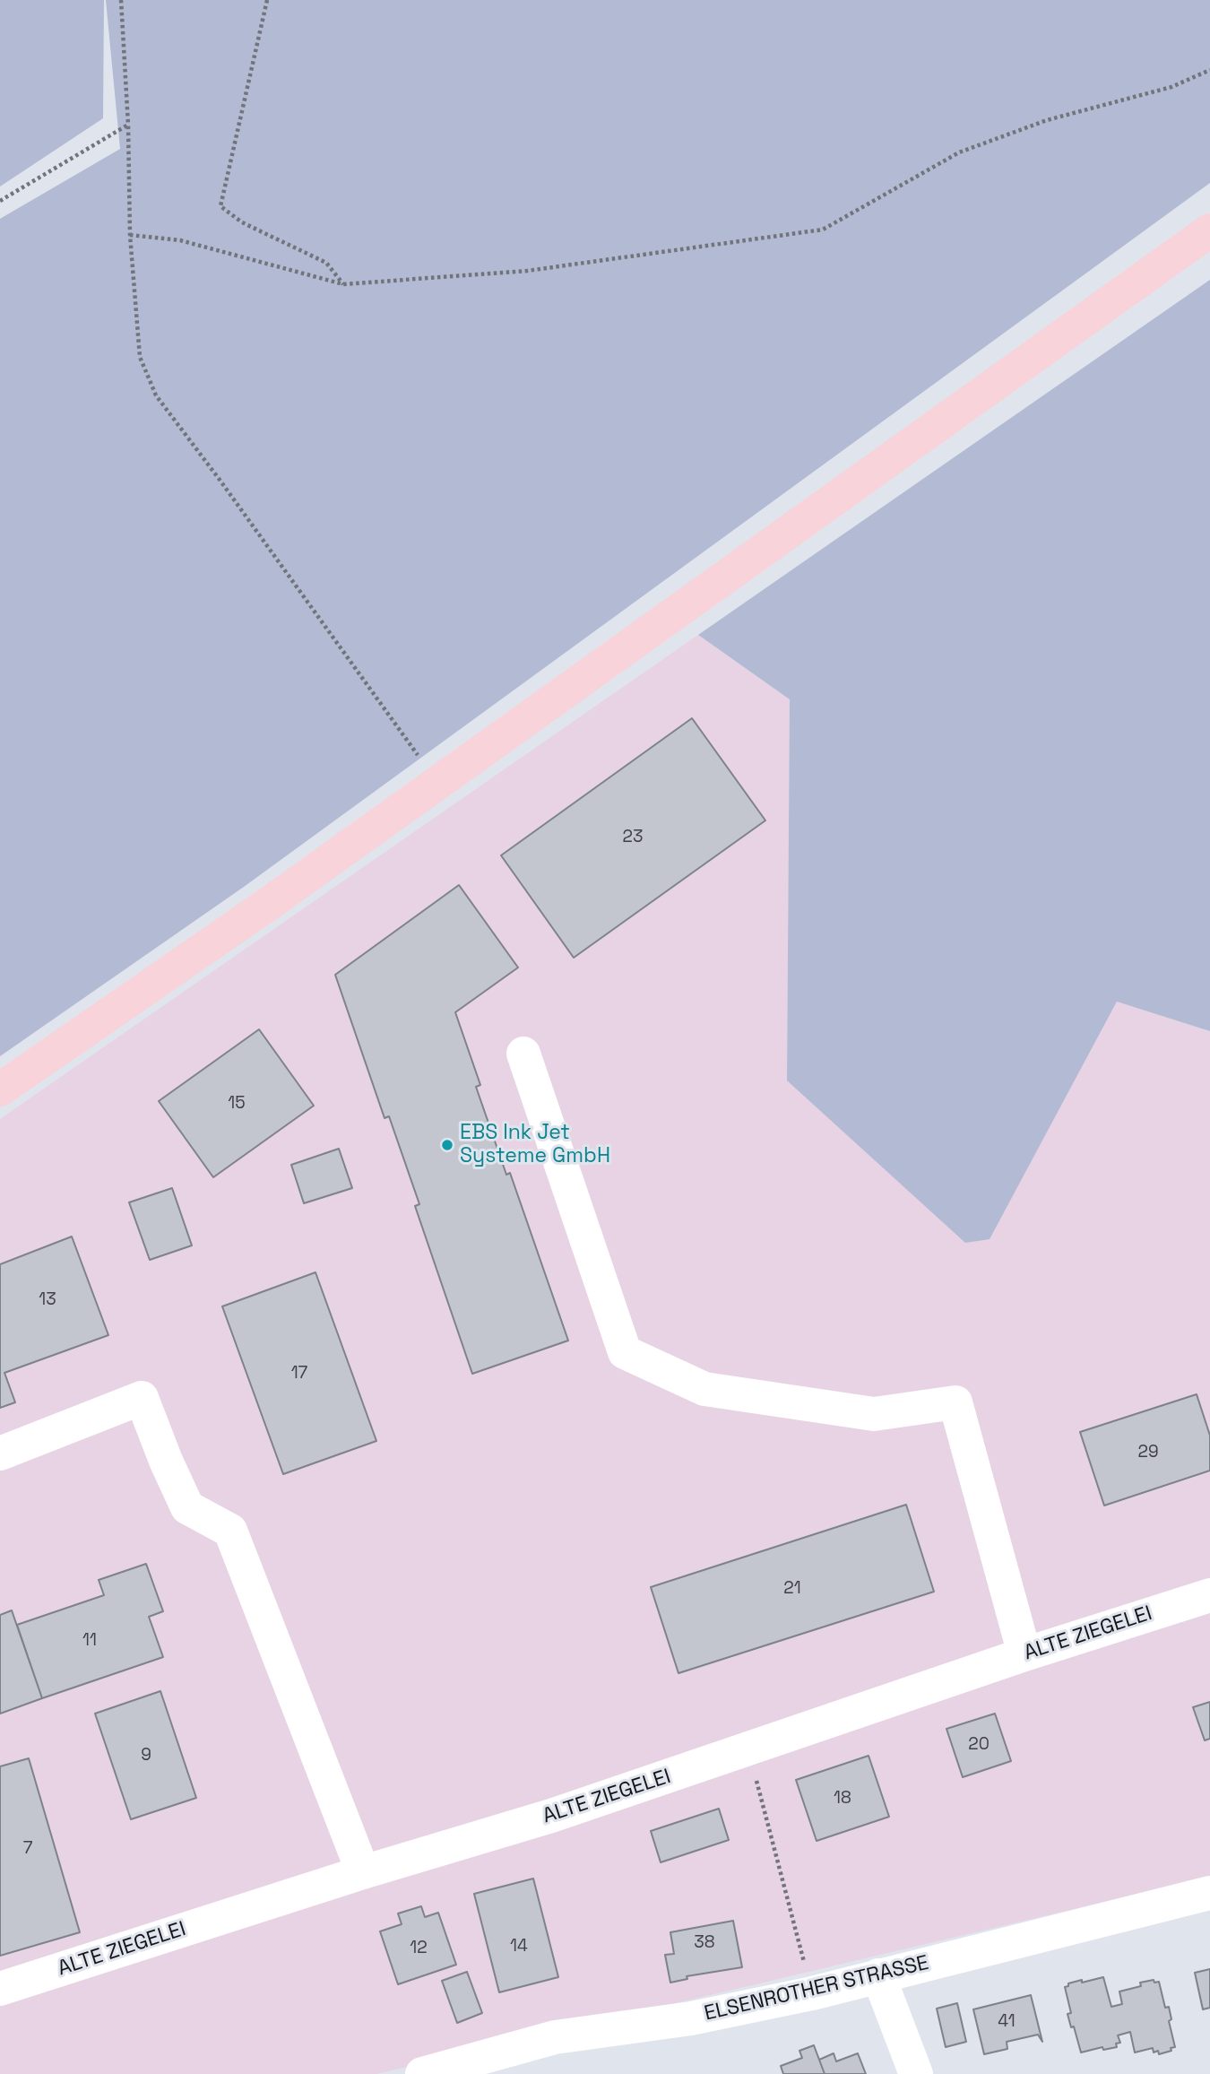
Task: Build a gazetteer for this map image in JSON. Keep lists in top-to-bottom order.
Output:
{
  "streets": {
    "street": ["ALTE ZIEGELEI", "ELSENROTHER STRASSE"]
  },
  "places": ["EBS Ink Jet Systeme GmbH"],
  "house_numbers": [
    "23",
    "15",
    "13",
    "17",
    "29",
    "21",
    "11",
    "20",
    "9",
    "18",
    "7",
    "38",
    "14",
    "12",
    "41"
  ]
}
